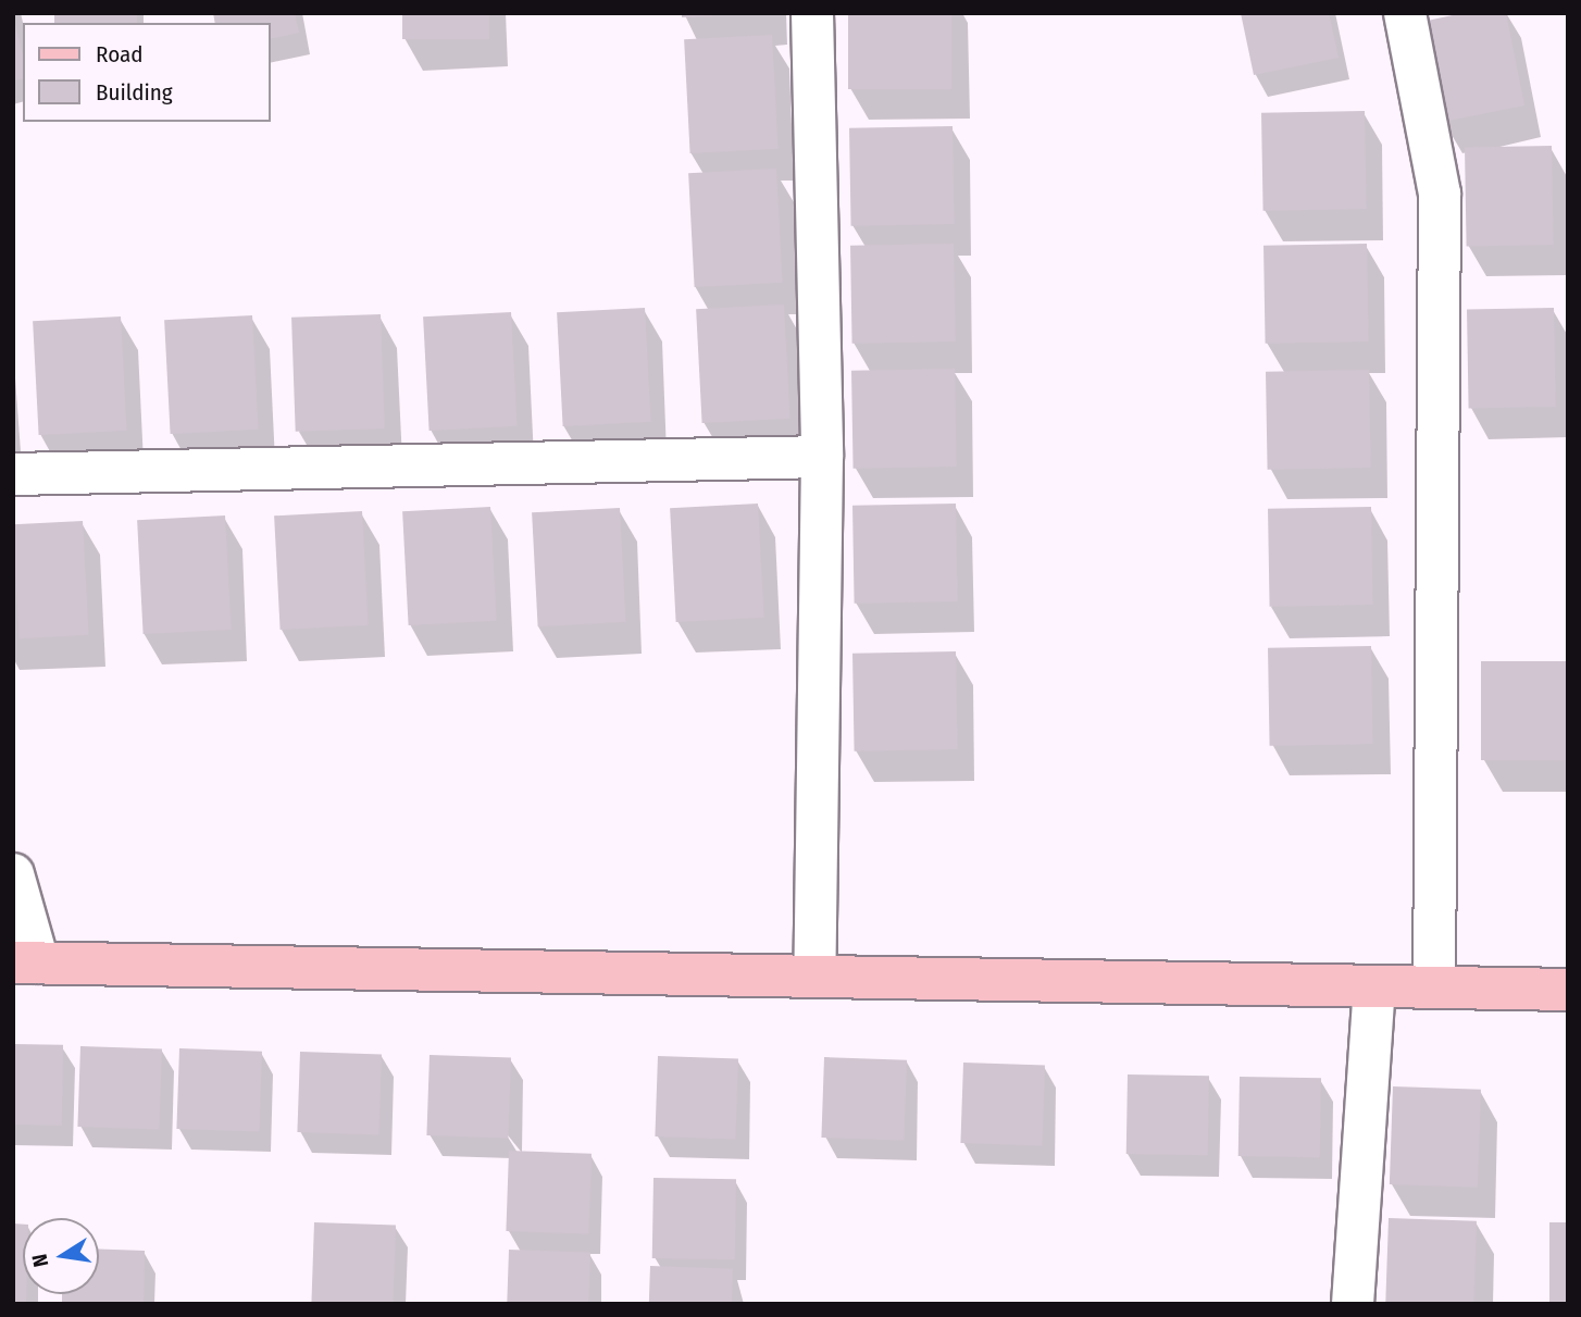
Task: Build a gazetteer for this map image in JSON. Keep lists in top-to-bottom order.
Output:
{
  "legend": ["Road", "Building"],
  "north": "left"
}
